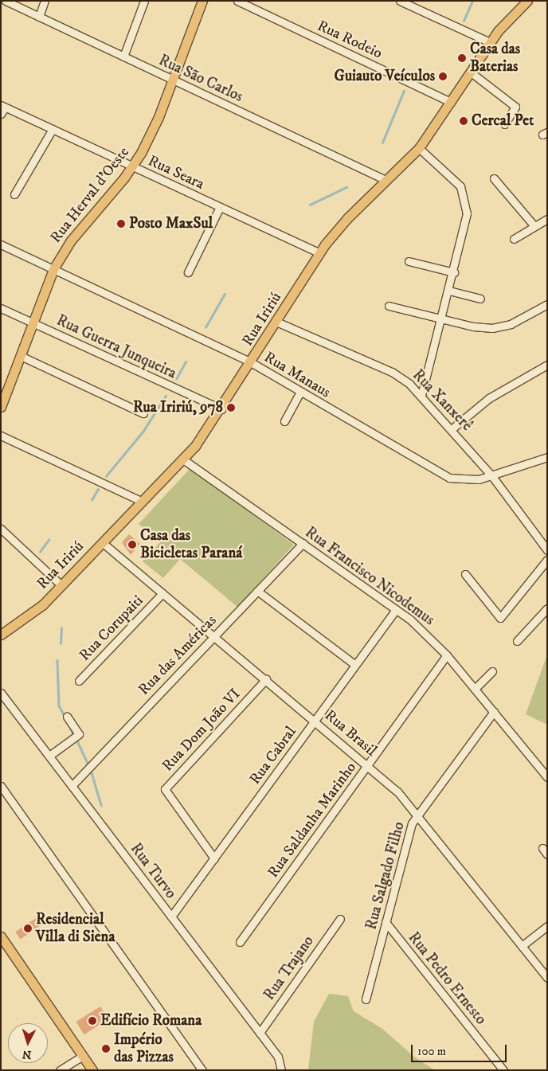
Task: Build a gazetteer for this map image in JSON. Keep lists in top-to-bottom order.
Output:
{
  "streets": {
    "main road": ["Rua Herval d'Oeste", "Rua Iririú"],
    "street": [
      "Rua Rodeio",
      "Rua São Carlos",
      "Rua Seara",
      "Rua Guerra Junqueira",
      "Rua Manaus",
      "Rua Xanxerê",
      "Rua Francisco Nicodemus",
      "Rua Corupaiti",
      "Rua das Américas",
      "Rua Dom João VI",
      "Rua Brasil",
      "Rua Cabral",
      "Rua Saldanha Marinho",
      "Rua Turvo",
      "Rua Salgado Filho",
      "Rua Trajano",
      "Rua Pedro Ernesto"
    ]
  },
  "crossings": [
    ["Rua Rodeio", "Rua Iririú"],
    ["Rua São Carlos", "Rua Herval d'Oeste"],
    ["Rua São Carlos", "Rua Iririú"],
    ["Rua Seara", "Rua Herval d'Oeste"],
    ["Rua Seara", "Rua Iririú"],
    ["Rua Herval d'Oeste", "Rua Guerra Junqueira"],
    ["Rua Herval d'Oeste", "Rua Manaus"],
    ["Rua Iririú", "Rua Guerra Junqueira"],
    ["Rua Iririú", "Rua Manaus"],
    ["Rua Iririú", "Rua Xanxerê"],
    ["Rua Iririú", "Rua Francisco Nicodemus"],
    ["Rua Iririú", "Rua Brasil"],
    ["Rua Manaus", "Rua Xanxerê"],
    ["Rua Francisco Nicodemus", "Rua das Américas"],
    ["Rua Francisco Nicodemus", "Rua Cabral"],
    ["Rua Francisco Nicodemus", "Rua Saldanha Marinho"],
    ["Rua Francisco Nicodemus", "Rua Salgado Filho"],
    ["Rua Corupaiti", "Rua Brasil"],
    ["Rua das Américas", "Rua Brasil"],
    ["Rua das Américas", "Rua Turvo"],
    ["Rua Dom João VI", "Rua Brasil"],
    ["Rua Dom João VI", "Rua Cabral"],
    ["Rua Brasil", "Rua Cabral"],
    ["Rua Brasil", "Rua Saldanha Marinho"],
    ["Rua Brasil", "Rua Salgado Filho"],
    ["Rua Cabral", "Rua Turvo"],
    ["Rua Turvo", "Rua Trajano"],
    ["Rua Salgado Filho", "Rua Pedro Ernesto"]
  ],
  "places": [
    "Casa das Baterias",
    "Guiauto Veículos",
    "Cercal Pet",
    "Posto MaxSul",
    "Rua Iririú, 978",
    "Casa das Bicicletas Paraná",
    "Residencial Villa di Siena",
    "Edifício Romana",
    "Império das Pizzas"
  ],
  "scale_bar": "100 m",
  "north": "bottom"
}
